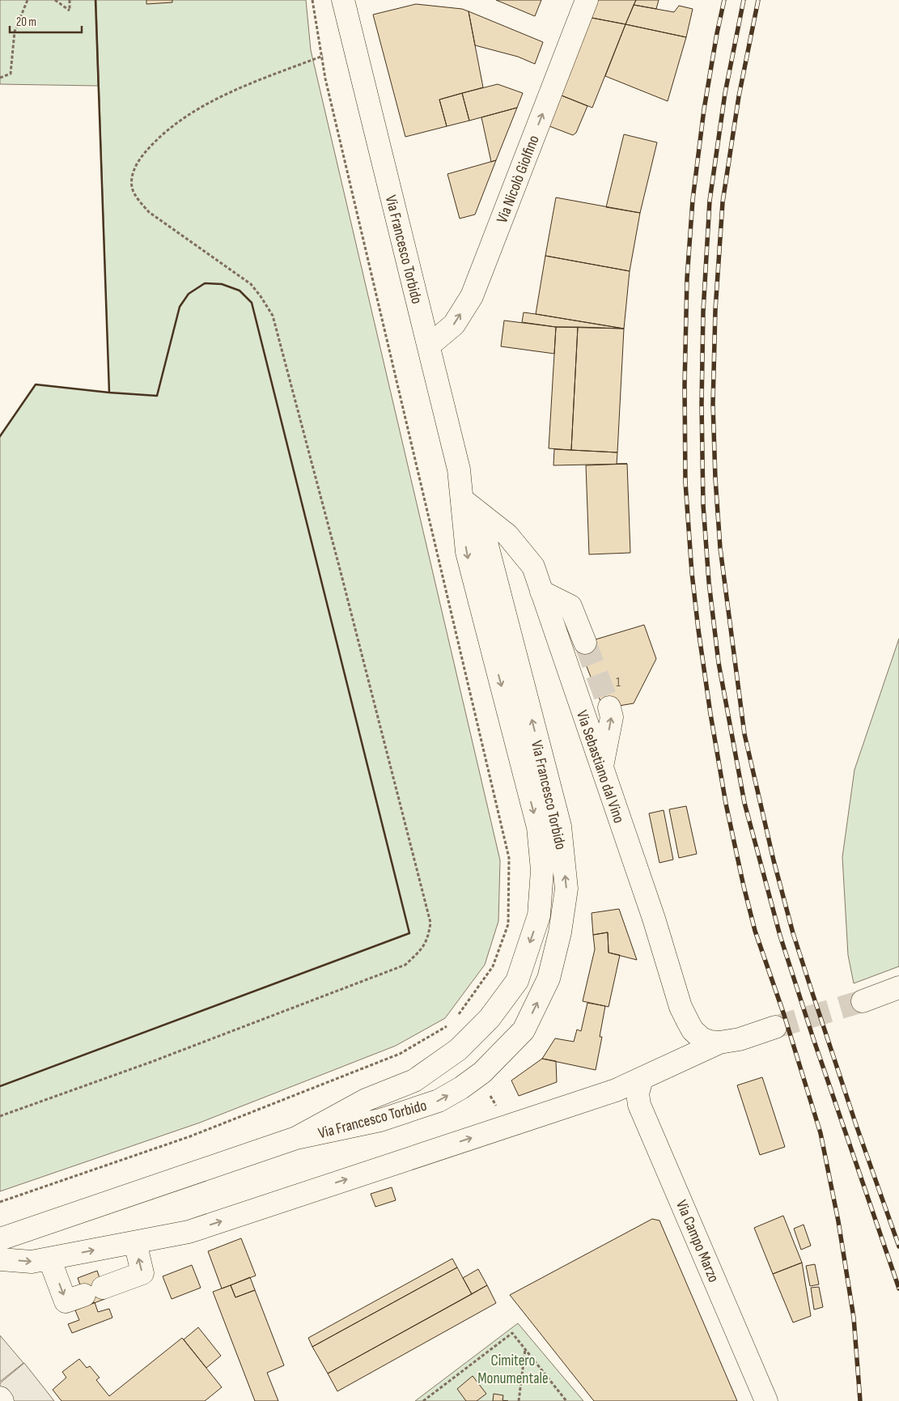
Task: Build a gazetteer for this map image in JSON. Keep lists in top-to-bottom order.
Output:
{
  "streets": {
    "main road": [
      "Via Nicolò Giolfino",
      "Via Francesco Torbido",
      "Via Sebastiano dal Vino",
      "Via Campo Marzo"
    ]
  },
  "crossings": [
    ["Via Nicolò Giolfino", "Via Francesco Torbido"],
    ["Via Francesco Torbido", "Via Sebastiano dal Vino"]
  ],
  "one_way": ["Via Nicolò Giolfino"],
  "parks": ["Cimitero Monumentale"],
  "house_numbers": ["1"],
  "scale_bar": "20 m"
}
